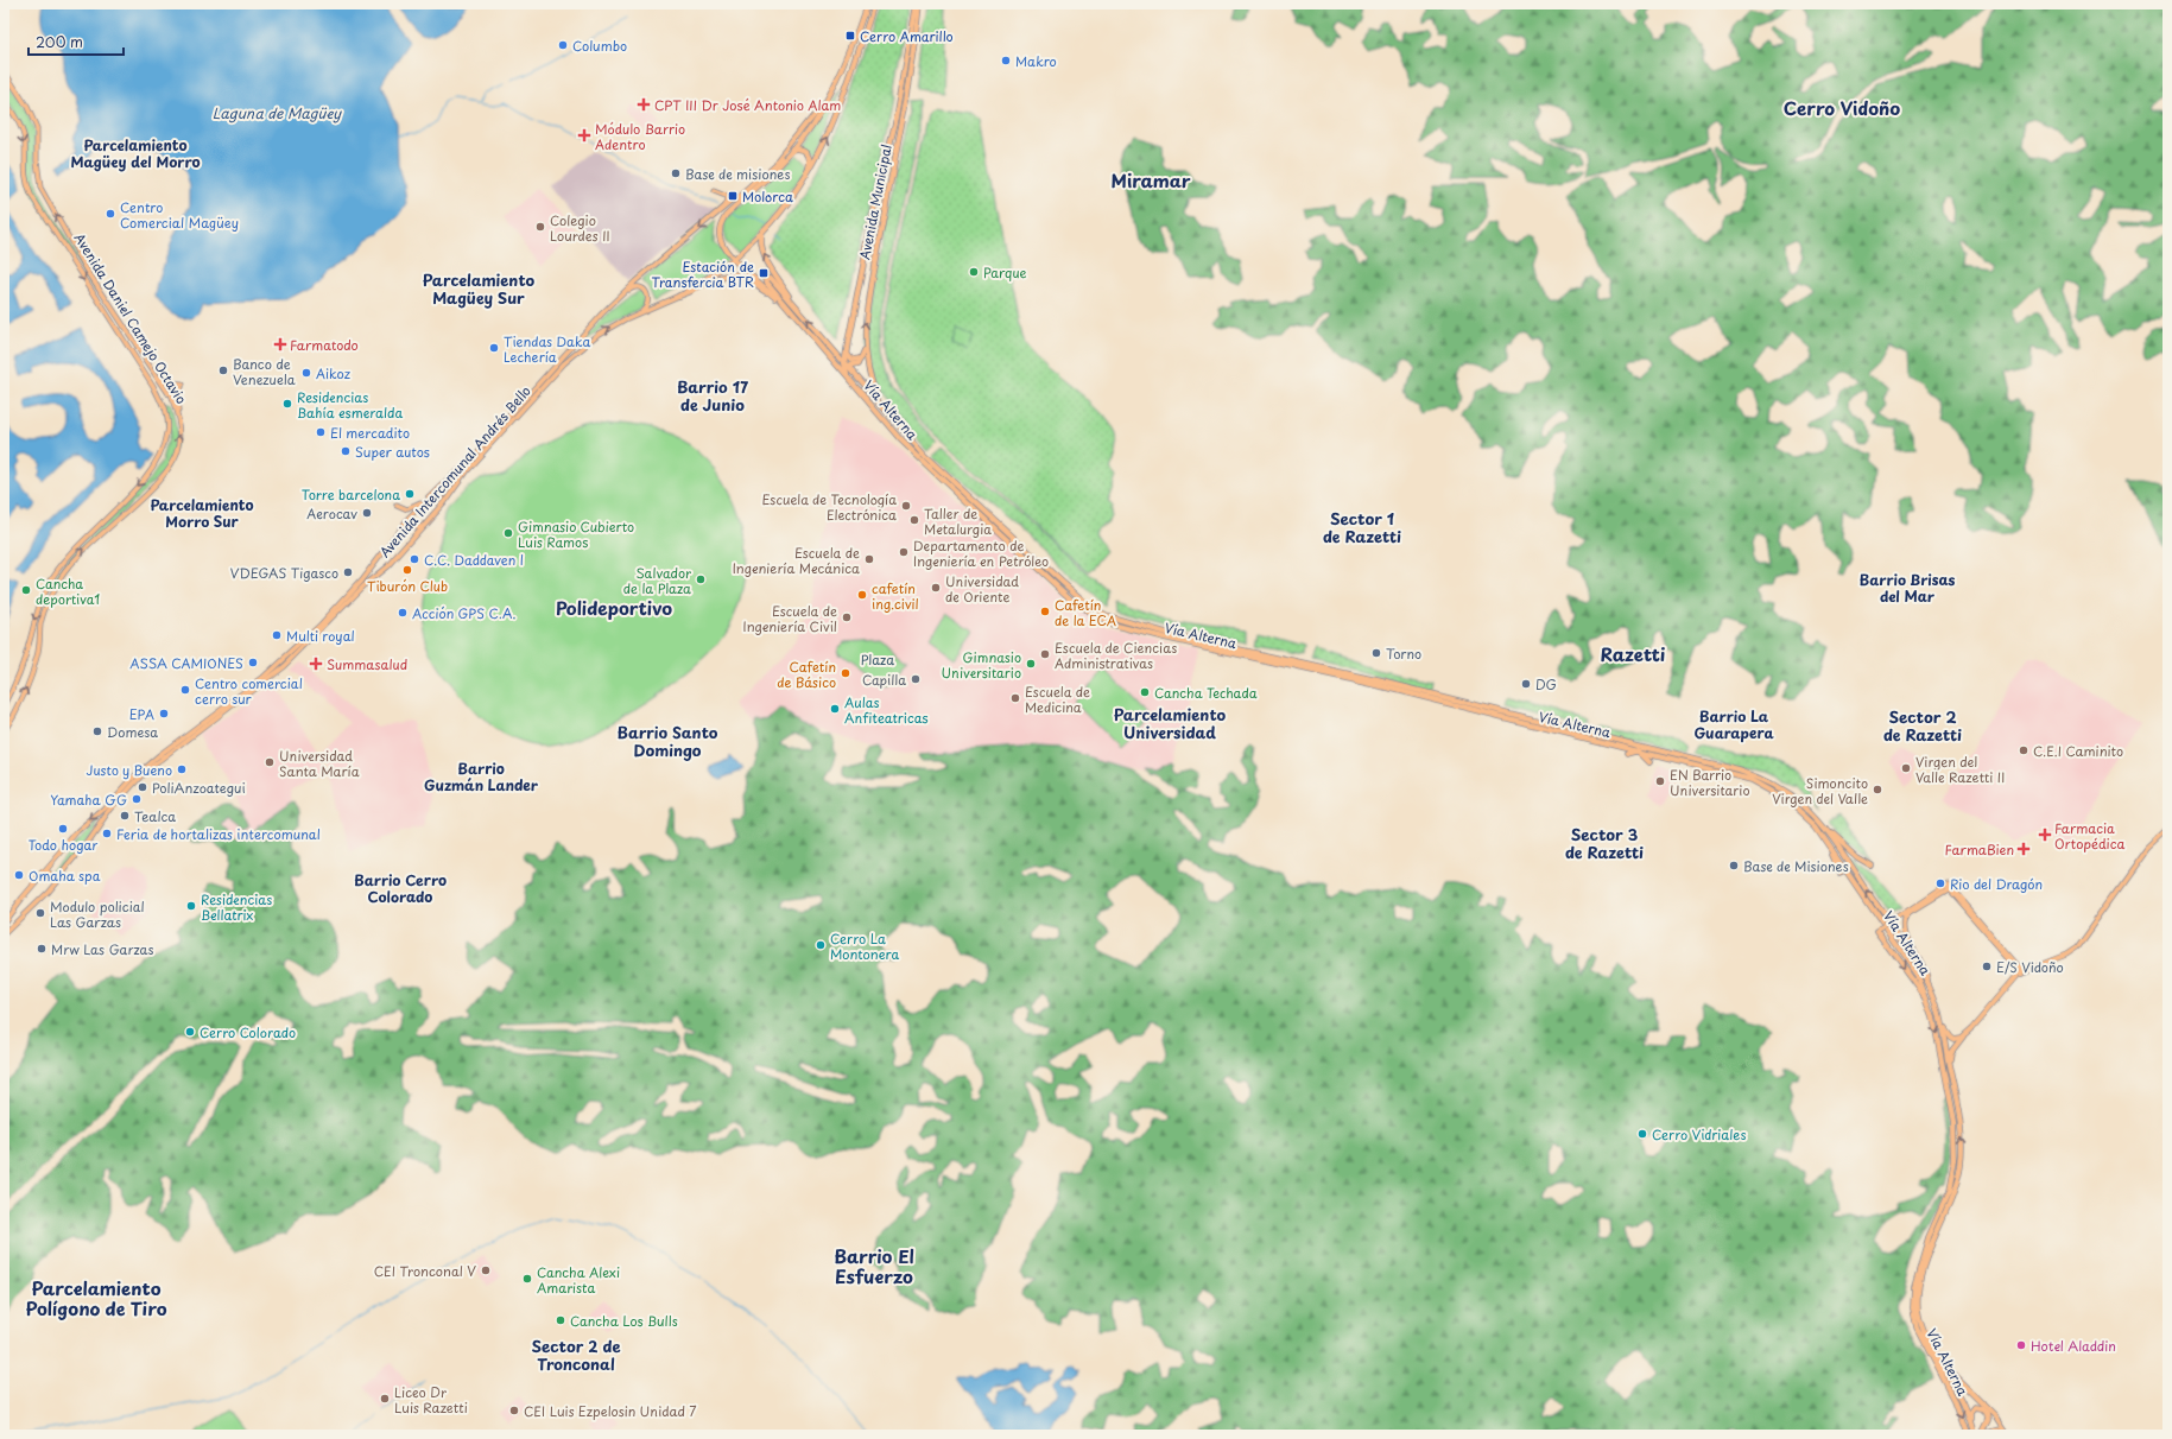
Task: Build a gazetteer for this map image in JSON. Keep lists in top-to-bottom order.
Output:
{
  "streets": {
    "highway": ["Avenida Municipal", "Vía Alterna", "Avenida Intercomunal Andrés Bello"],
    "main road": ["Avenida Daniel Camejo Octavio"]
  },
  "crossings": [
    ["Avenida Municipal", "Vía Alterna"]
  ],
  "districts": [
    "Cerro Vidoño",
    "Parcelamiento Magüey del Morro",
    "Miramar",
    "Parcelamiento Magüey Sur",
    "Barrio 17 de Junio",
    "Parcelamiento Morro Sur",
    "Sector 1 de Razetti",
    "Barrio Brisas del Mar",
    "Polideportivo",
    "Razetti",
    "Parcelamiento Universidad",
    "Barrio La Guarapera",
    "Sector 2 de Razetti",
    "Barrio Santo Domingo",
    "Barrio Guzmán Lander",
    "Sector 3 de Razetti",
    "Barrio Cerro Colorado",
    "Barrio El Esfuerzo",
    "Parcelamiento Polígono de Tiro",
    "Sector 2 de Tronconal"
  ],
  "water": ["Laguna de Magüey"],
  "parks": ["Plaza"],
  "places": {
    "transit": ["Cerro Amarillo", "Molorca", "Estación de Transfercia BTR"],
    "other": [
      "Columbo",
      "Makro",
      "Base de misiones",
      "Centro Comercial Magüey",
      "Colegio Lourdes II",
      "Parque",
      "Tiendas Daka Lechería",
      "Banco de Venezuela",
      "Aikoz",
      "Residencias Bahía esmeralda",
      "El mercadito",
      "Super autos",
      "Torre barcelona",
      "Escuela de Tecnología Electrónica",
      "Aerocav",
      "Taller de Metalurgia",
      "Gimnasio Cubierto Luis Ramos",
      "Departamento de Ingeniería en Petróleo",
      "C.C. Daddaven I",
      "Escuela de Ingeniería Mecánica",
      "Tiburón Club",
      "VDEGAS Tigasco",
      "Salvador de la Plaza",
      "Universidad de Oriente",
      "Cancha deportiva1",
      "cafetín ing.civil",
      "Cafetín de la ECA",
      "Acción GPS C.A.",
      "Escuela de Ingeniería Civil",
      "Multi royal",
      "Torno",
      "Escuela de Ciencias Administrativas",
      "ASSA CAMIONES",
      "Gimnasio Universitario",
      "Cafetín de Básico",
      "Capilla",
      "DG",
      "Centro comercial cerro sur",
      "Cancha Techada",
      "Escuela de Medicina",
      "Aulas Anfiteatricas",
      "EPA",
      "Domesa",
      "C.E.I Caminito",
      "Universidad Santa María",
      "Virgen del Valle Razetti II",
      "Justo y Bueno",
      "EN Barrio Universitario",
      "PoliAnzoategui",
      "Simoncito Virgen del Valle",
      "Yamaha GG",
      "Tealca",
      "Todo hogar",
      "Feria de hortalizas intercomunal",
      "Base de Misiones",
      "Omaha spa",
      "Rio del Dragón",
      "Residencias Bellatrix",
      "Modulo policial Las Garzas",
      "Cerro La Montonera",
      "Mrw Las Garzas",
      "E/S Vidoño",
      "Cerro Colorado",
      "Cerro Vidriales",
      "CEI Tronconal V",
      "Cancha Alexi Amarista",
      "Cancha Los Bulls",
      "Hotel Aladdin",
      "Liceo Dr Luis Razetti",
      "CEI Luis Ezpelosin Unidad 7"
    ],
    "health": [
      "CPT III Dr José Antonio Alam",
      "Módulo Barrio Adentro",
      "Farmatodo",
      "Summasalud",
      "Farmacia Ortopédica",
      "FarmaBien"
    ]
  },
  "scale_bar": "200 m"
}
